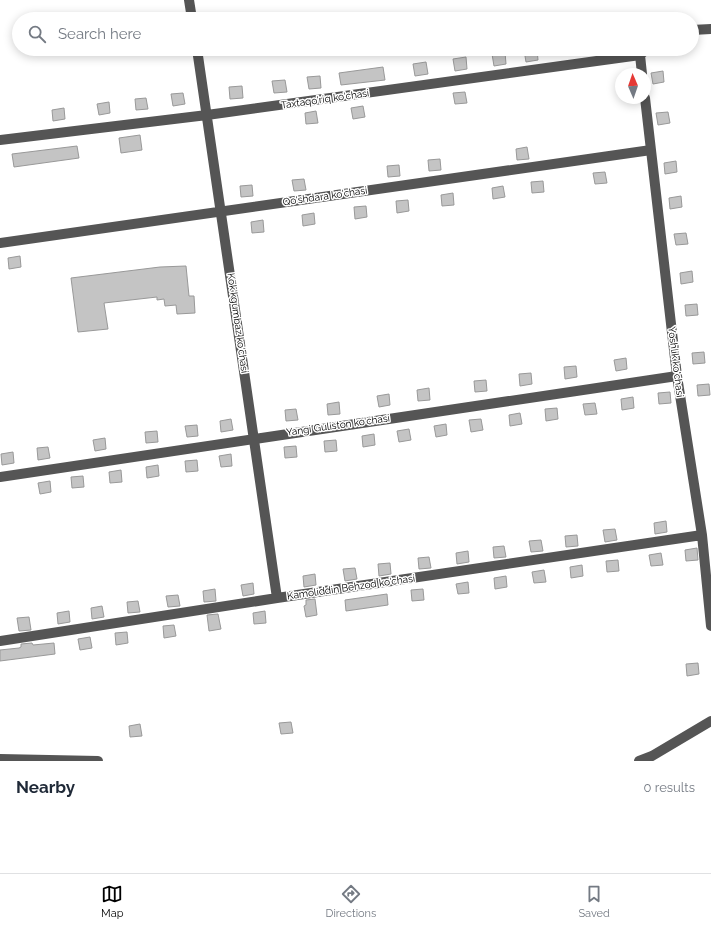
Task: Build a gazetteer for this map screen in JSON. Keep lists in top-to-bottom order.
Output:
{
  "streets": {
    "street": [
      "Taxtaqo'riq ko'chasi",
      "Qo'shdara ko'chasi",
      "Kok'kgumbaz ko'chasi",
      "Yoshlik ko'chasi",
      "Yangi Guliston ko'chasi",
      "Kamoliddin Behzod ko'chasi"
    ]
  },
  "crossings": [
    ["Taxtaqo'riq ko'chasi", "Kok'kgumbaz ko'chasi"],
    ["Qo'shdara ko'chasi", "Kok'kgumbaz ko'chasi"],
    ["Qo'shdara ko'chasi", "Yoshlik ko'chasi"],
    ["Kok'kgumbaz ko'chasi", "Yangi Guliston ko'chasi"],
    ["Kok'kgumbaz ko'chasi", "Kamoliddin Behzod ko'chasi"],
    ["Yoshlik ko'chasi", "Yangi Guliston ko'chasi"],
    ["Yoshlik ko'chasi", "Kamoliddin Behzod ko'chasi"]
  ],
  "north": "top",
  "page": {
    "search": "Search here",
    "heading": ["Nearby", "0 results"],
    "nav": ["Map", "Directions", "Saved"]
  }
}
